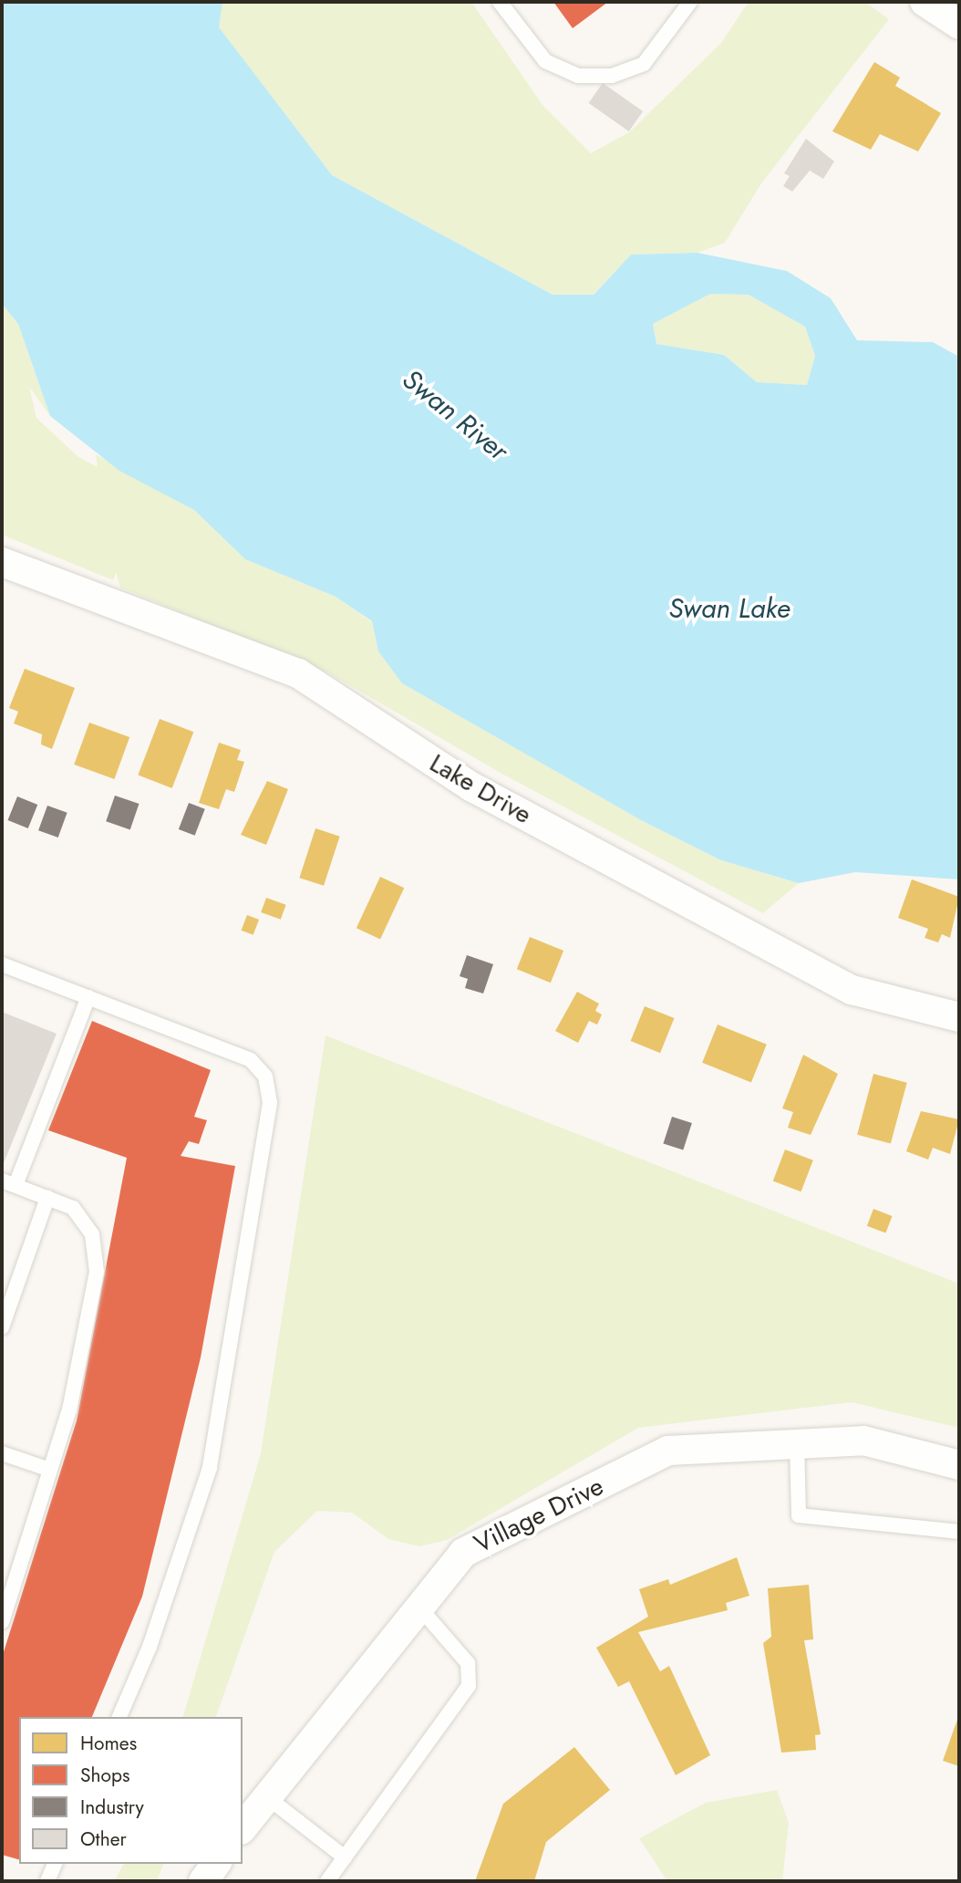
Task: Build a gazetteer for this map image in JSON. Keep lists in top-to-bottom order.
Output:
{
  "streets": {
    "street": ["Lake Drive", "Village Drive"]
  },
  "water": ["Swan River", "Swan Lake"],
  "legend": [
    "Homes",
    "Shops",
    "Industry",
    "Other"
  ]
}
